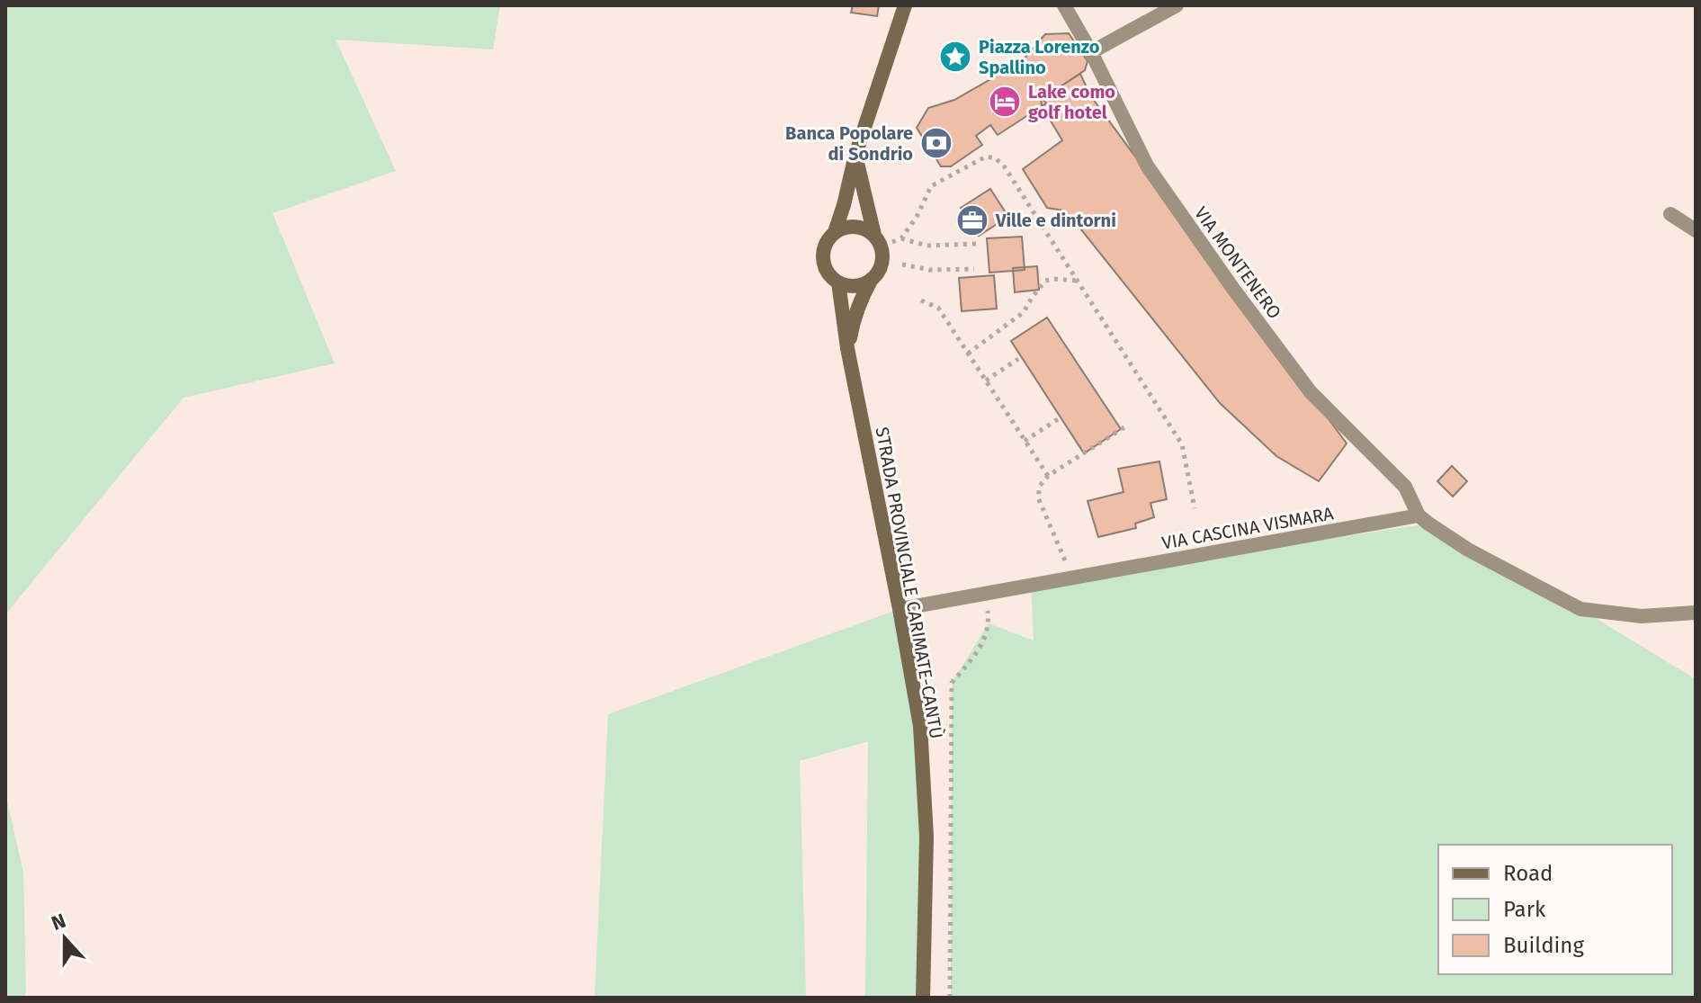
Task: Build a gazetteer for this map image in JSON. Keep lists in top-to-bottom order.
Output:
{
  "streets": {
    "main road": ["STRADA PROVINCIALE CARIMATE-CANTÙ"],
    "street": ["VIA MONTENERO", "VIA CASCINA VISMARA"]
  },
  "crossings": [
    ["VIA MONTENERO", "VIA CASCINA VISMARA"],
    ["VIA CASCINA VISMARA", "STRADA PROVINCIALE CARIMATE-CANTÙ"]
  ],
  "places": {
    "place": ["Piazza Lorenzo Spallino"],
    "hotel": ["Lake como golf hotel"],
    "bank": ["Banca Popolare di Sondrio"],
    "office": ["Ville e dintorni"]
  },
  "legend": ["Road", "Park", "Building"],
  "north": "top"
}
